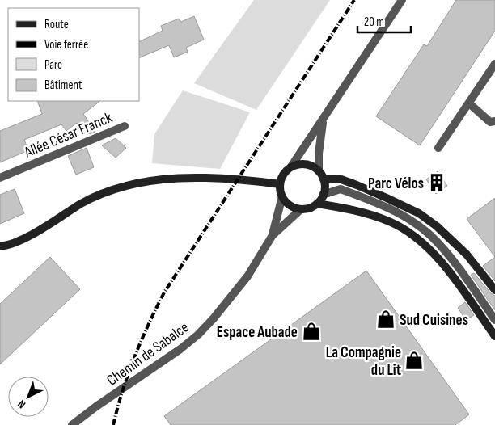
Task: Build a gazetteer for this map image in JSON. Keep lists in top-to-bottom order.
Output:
{
  "streets": {
    "street": ["Allée César Franck", "Chemin de Sabalce"]
  },
  "places": {
    "building": ["Parc Vélos"],
    "shop": ["Sud Cuisines", "Espace Aubade", "La Compagnie du Lit"]
  },
  "legend": [
    "Route",
    "Voie ferrée",
    "Parc",
    "Bâtiment"
  ],
  "scale_bar": "20 m",
  "north": "bottom left"
}
